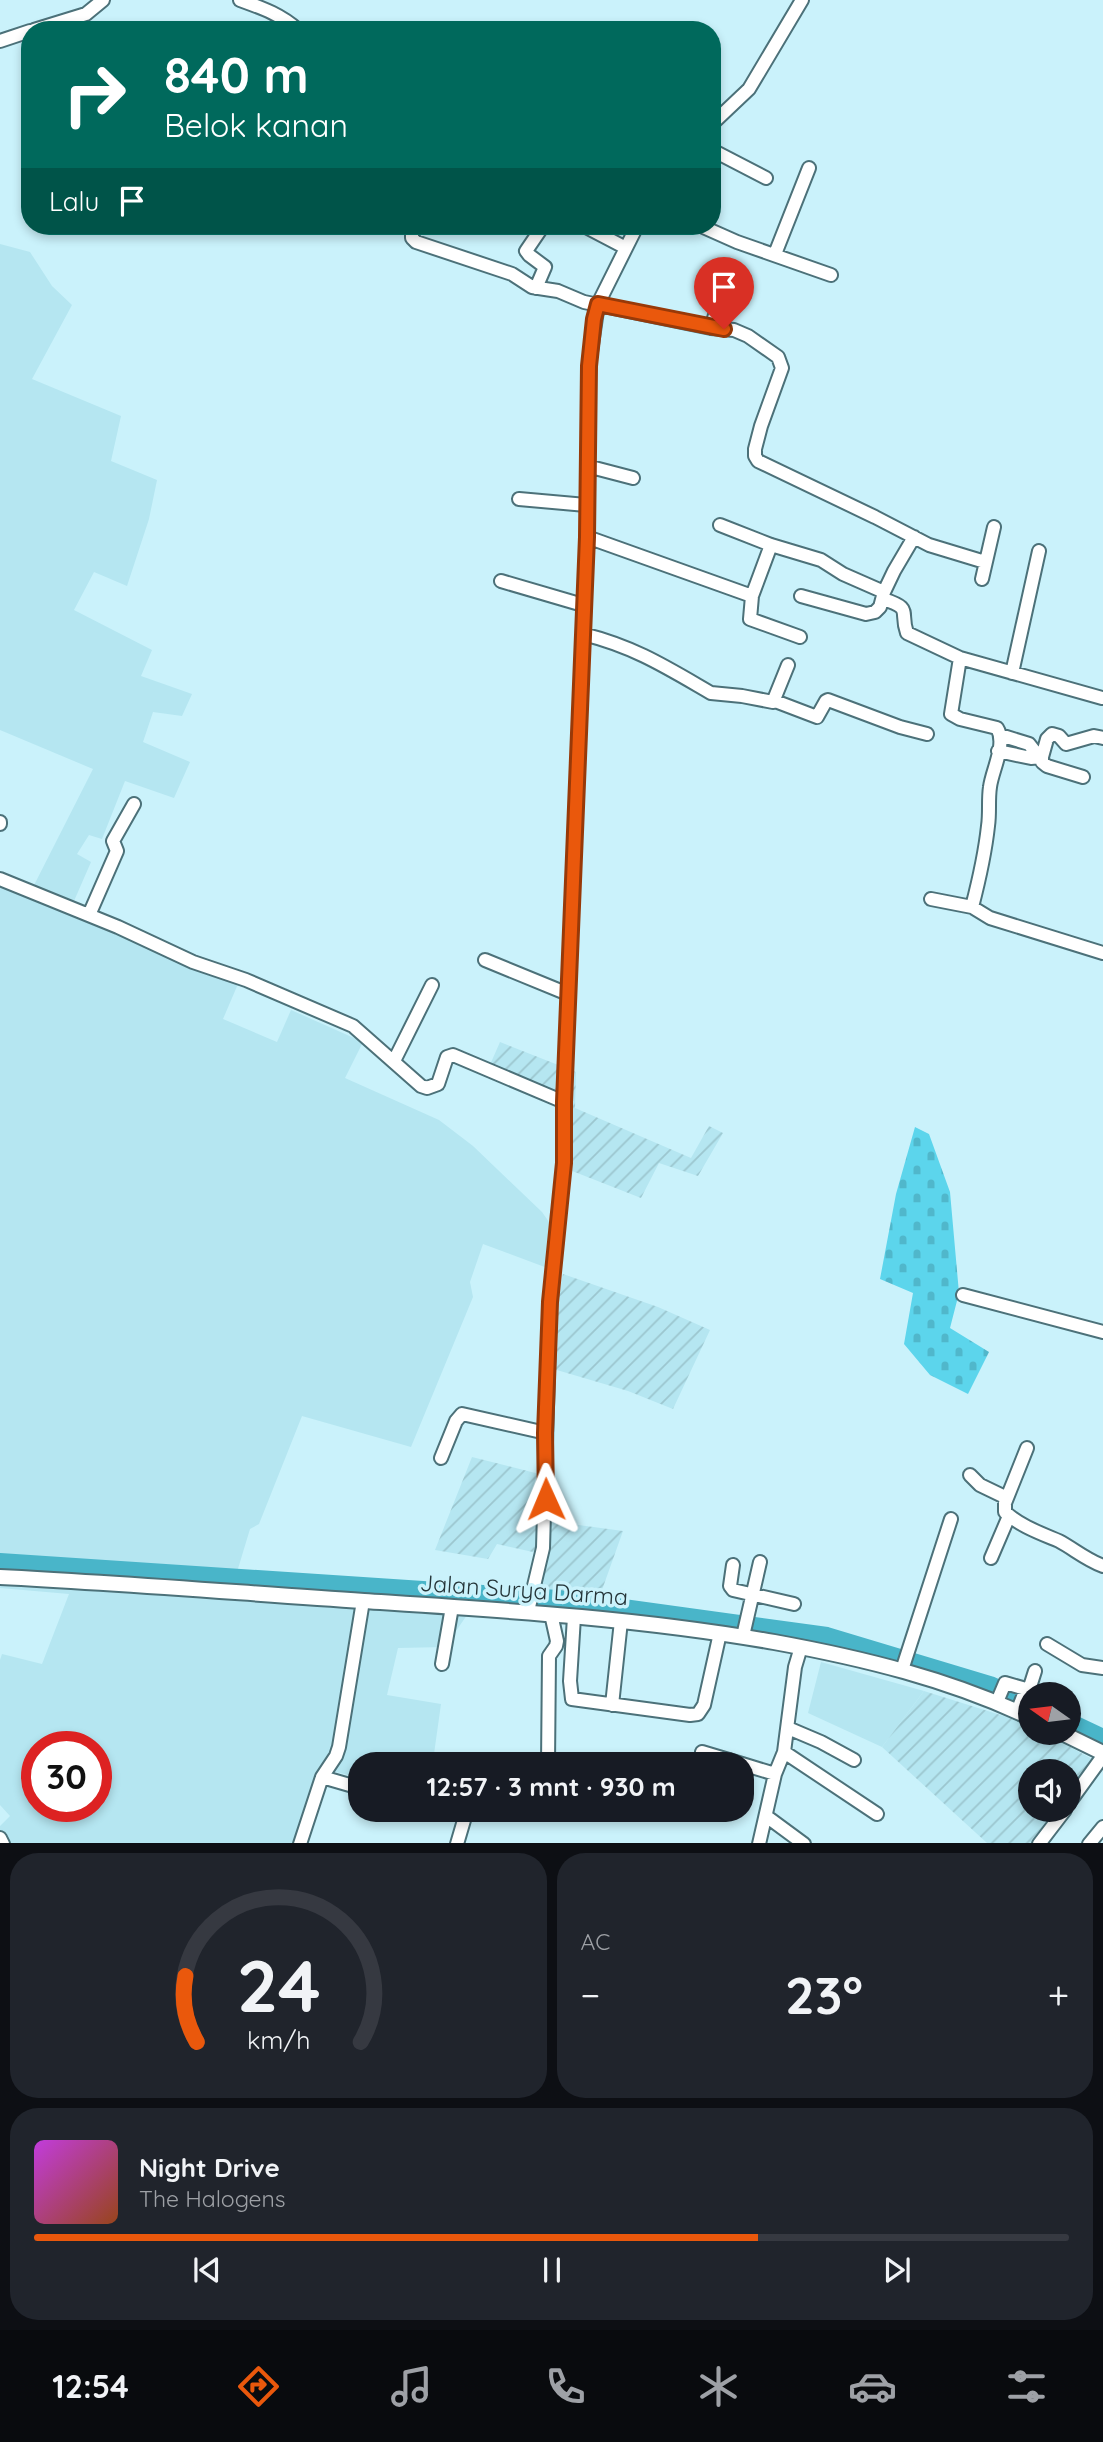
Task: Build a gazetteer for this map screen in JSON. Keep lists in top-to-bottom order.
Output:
{
  "streets": {
    "main road": ["Jalan Surya Darma"]
  },
  "north": "left",
  "page": {
    "turn": ["840 m", "Belok kanan"],
    "then": "Lalu",
    "limit": "30",
    "trip": "12:57 · 3 mnt · 930 m",
    "tile": "AC",
    "heat": ["−", "23°", "+"],
    "song": ["Night Drive", "The Halogens"],
    "tabs": "12:54",
    "gauge": ["24", "km/h"]
  }
}
